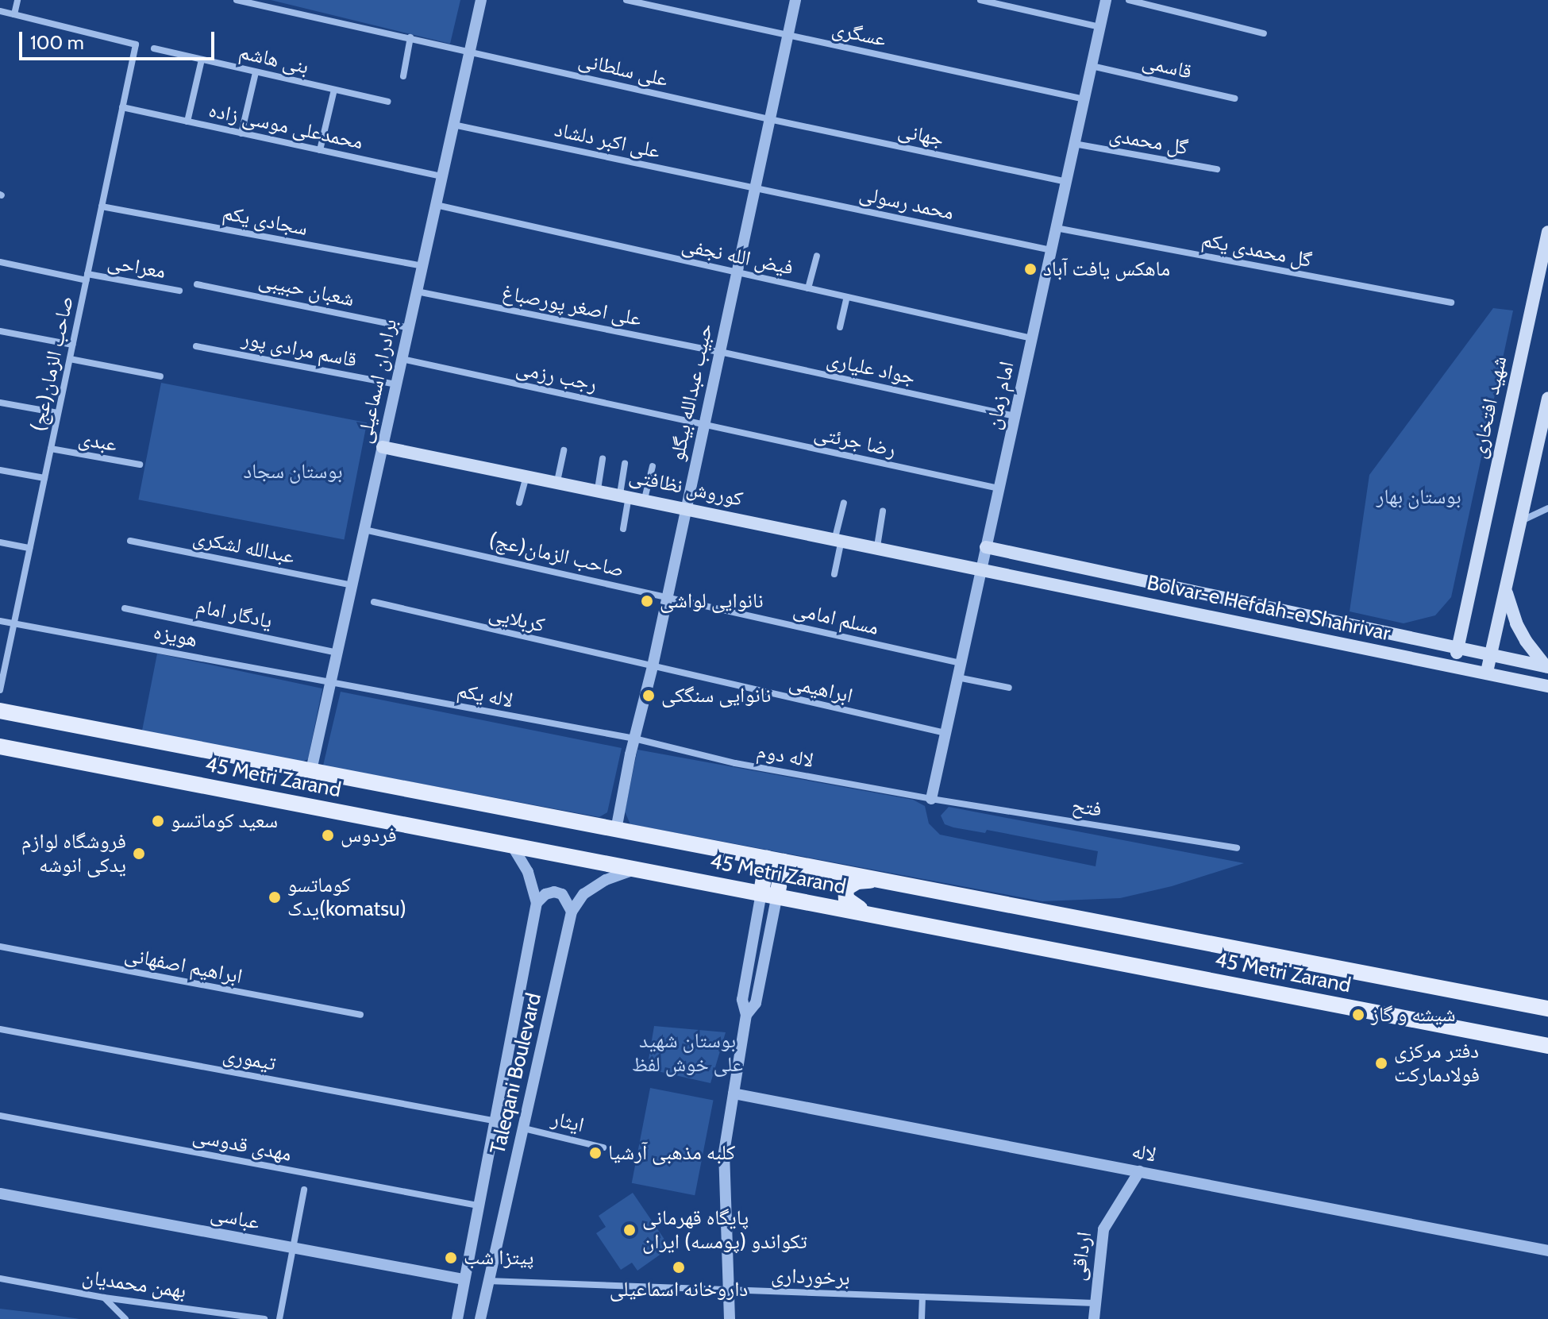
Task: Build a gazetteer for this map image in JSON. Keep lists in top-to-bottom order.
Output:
{
  "streets": {
    "main road": [
      "شهید افتخاری",
      "کوروش نظافتی",
      "Bolvar-e Hefdah-e Shahrivar",
      "45 Metri Zarand"
    ],
    "street": [
      "عسگری",
      "بنی هاشم",
      "قاسمی",
      "علی سلطانی",
      "محمدعلی موسی زاده",
      "جهانی",
      "علی اکبر دلشاد",
      "گل محمدی",
      "محمد رسولی",
      "سجادی یکم",
      "گل محمدی یکم",
      "فیض الله نجفی",
      "معراحی",
      "شعبان حبیبی",
      "علی اصغر پورصباغ",
      "قاسم مرادی پور",
      "صاحب الزمان(عج)",
      "جواد علیاری",
      "رجب رزمی",
      "برادران اسماعیلی",
      "حبیب عبدالله بیگلو",
      "امام زمان",
      "عبدی",
      "رضا جرئتی",
      "عبدالله لشکری",
      "یادگار امام",
      "مسلم امامی",
      "کربلایی",
      "هویزه",
      "ابراهیمی",
      "لاله یکم",
      "لاله دوم",
      "فتح",
      "ابراهیم اصفهانی",
      "تیموری",
      "Taleqani Boulevard",
      "ایثار",
      "مهدی قدوسی",
      "لاله",
      "عباسی",
      "ارداقی",
      "برخورداری",
      "بهمن محمدیان"
    ]
  },
  "crossings": [
    ["عسگری", "حبیب عبدالله بیگلو"],
    ["عسگری", "امام زمان"],
    ["قاسمی", "امام زمان"],
    ["علی سلطانی", "جهانی"],
    ["علی سلطانی", "برادران اسماعیلی"],
    ["علی سلطانی", "حبیب عبدالله بیگلو"],
    ["محمدعلی موسی زاده", "صاحب الزمان(عج)"],
    ["محمدعلی موسی زاده", "برادران اسماعیلی"],
    ["جهانی", "حبیب عبدالله بیگلو"],
    ["جهانی", "امام زمان"],
    ["علی اکبر دلشاد", "محمد رسولی"],
    ["علی اکبر دلشاد", "برادران اسماعیلی"],
    ["علی اکبر دلشاد", "حبیب عبدالله بیگلو"],
    ["گل محمدی", "امام زمان"],
    ["محمد رسولی", "حبیب عبدالله بیگلو"],
    ["محمد رسولی", "امام زمان"],
    ["سجادی یکم", "صاحب الزمان(عج)"],
    ["سجادی یکم", "برادران اسماعیلی"],
    ["گل محمدی یکم", "امام زمان"],
    ["فیض الله نجفی", "برادران اسماعیلی"],
    ["فیض الله نجفی", "حبیب عبدالله بیگلو"],
    ["فیض الله نجفی", "امام زمان"],
    ["معراحی", "صاحب الزمان(عج)"],
    ["شعبان حبیبی", "برادران اسماعیلی"],
    ["علی اصغر پورصباغ", "جواد علیاری"],
    ["علی اصغر پورصباغ", "برادران اسماعیلی"],
    ["علی اصغر پورصباغ", "حبیب عبدالله بیگلو"],
    ["قاسم مرادی پور", "برادران اسماعیلی"],
    ["صاحب الزمان(عج)", "برادران اسماعیلی"],
    ["صاحب الزمان(عج)", "حبیب عبدالله بیگلو"],
    ["صاحب الزمان(عج)", "عبدی"],
    ["صاحب الزمان(عج)", "مسلم امامی"],
    ["صاحب الزمان(عج)", "هویزه"],
    ["جواد علیاری", "حبیب عبدالله بیگلو"],
    ["جواد علیاری", "امام زمان"],
    ["رجب رزمی", "برادران اسماعیلی"],
    ["رجب رزمی", "حبیب عبدالله بیگلو"],
    ["رجب رزمی", "رضا جرئتی"],
    ["برادران اسماعیلی", "کوروش نظافتی"],
    ["برادران اسماعیلی", "عبدالله لشکری"],
    ["برادران اسماعیلی", "یادگار امام"],
    ["برادران اسماعیلی", "هویزه"],
    ["برادران اسماعیلی", "لاله یکم"],
    ["برادران اسماعیلی", "45 Metri Zarand"],
    ["حبیب عبدالله بیگلو", "رضا جرئتی"],
    ["حبیب عبدالله بیگلو", "کوروش نظافتی"],
    ["حبیب عبدالله بیگلو", "مسلم امامی"],
    ["حبیب عبدالله بیگلو", "کربلایی"],
    ["حبیب عبدالله بیگلو", "ابراهیمی"],
    ["حبیب عبدالله بیگلو", "لاله یکم"],
    ["حبیب عبدالله بیگلو", "لاله دوم"],
    ["حبیب عبدالله بیگلو", "45 Metri Zarand"],
    ["امام زمان", "رضا جرئتی"],
    ["امام زمان", "کوروش نظافتی"],
    ["امام زمان", "Bolvar-e Hefdah-e Shahrivar"],
    ["امام زمان", "مسلم امامی"],
    ["امام زمان", "ابراهیمی"],
    ["امام زمان", "لاله دوم"],
    ["امام زمان", "فتح"],
    ["شهید افتخاری", "Bolvar-e Hefdah-e Shahrivar"],
    ["کوروش نظافتی", "Bolvar-e Hefdah-e Shahrivar"],
    ["کربلایی", "ابراهیمی"],
    ["هویزه", "لاله یکم"],
    ["لاله یکم", "لاله دوم"],
    ["لاله دوم", "فتح"],
    ["45 Metri Zarand", "Taleqani Boulevard"],
    ["تیموری", "Taleqani Boulevard"],
    ["Taleqani Boulevard", "ایثار"],
    ["Taleqani Boulevard", "مهدی قدوسی"],
    ["Taleqani Boulevard", "عباسی"],
    ["Taleqani Boulevard", "برخورداری"],
    ["لاله", "ارداقی"],
    ["ارداقی", "برخورداری"]
  ],
  "parks": ["بوستان سجاد", "بوستان بهار", "بوستان شهید علی خوش لفظ"],
  "places": [
    "ماهکس یافت آباد",
    "نانوایی لواشی",
    "نانوایی سنگکی",
    "سعید کوماتسو",
    "فردوس",
    "فروشگاه لوازم یدکی انوشه",
    "کوماتسو یدک(komatsu)",
    "شیشه و گاز",
    "دفتر مرکزی فولادمارکت",
    "کلبه مذهبی آرشیا",
    "پایگاه قهرمانی تکواندو (پومسه) ایران",
    "پیتزا شب",
    "داروخانه اسماعیلی"
  ],
  "scale_bar": "100 m"
}
